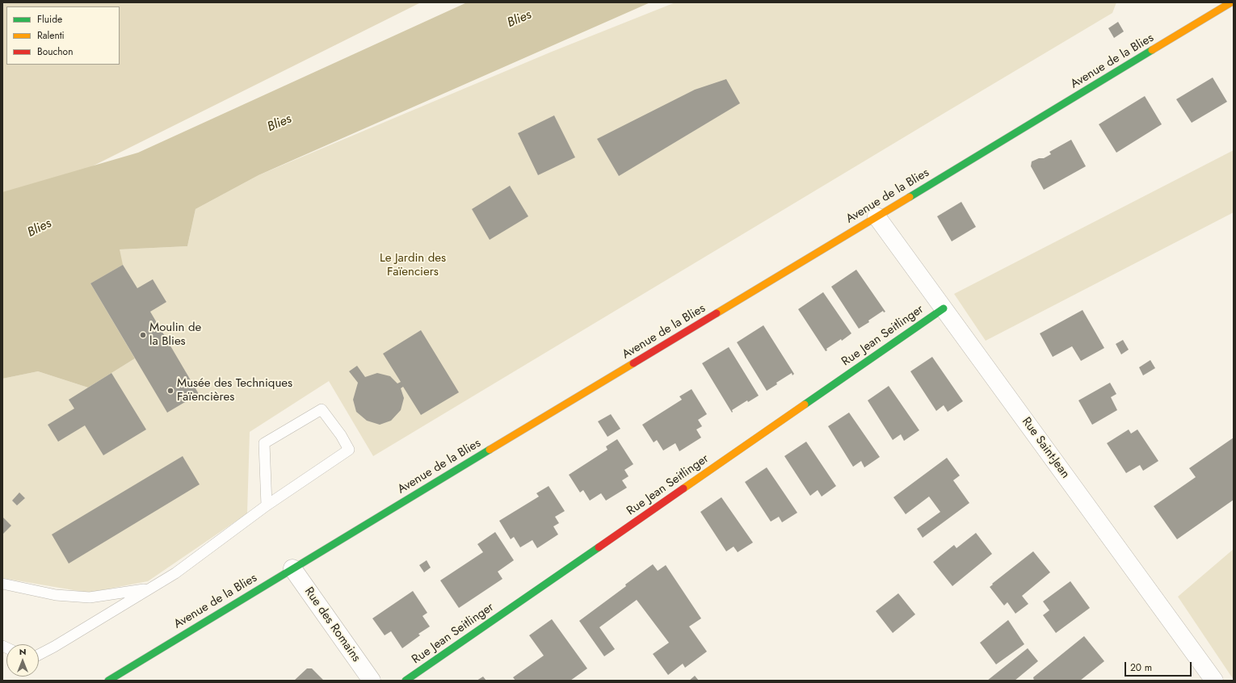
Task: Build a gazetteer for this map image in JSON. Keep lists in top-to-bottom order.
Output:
{
  "streets": {
    "main road": ["Avenue de la Blies", "Rue Jean Seitlinger"],
    "street": ["Rue Saint-Jean", "Rue des Romains"]
  },
  "crossings": [
    ["Avenue de la Blies", "Rue Saint-Jean"],
    ["Avenue de la Blies", "Rue des Romains"],
    ["Rue Jean Seitlinger", "Rue Saint-Jean"]
  ],
  "water": ["Blies"],
  "parks": ["Le Jardin des Faïenciers"],
  "places": ["Moulin de la Blies", "Musée des Techniques Faïencières"],
  "legend": ["Fluide", "Ralenti", "Bouchon"],
  "scale_bar": "20 m",
  "north": "top"
}
